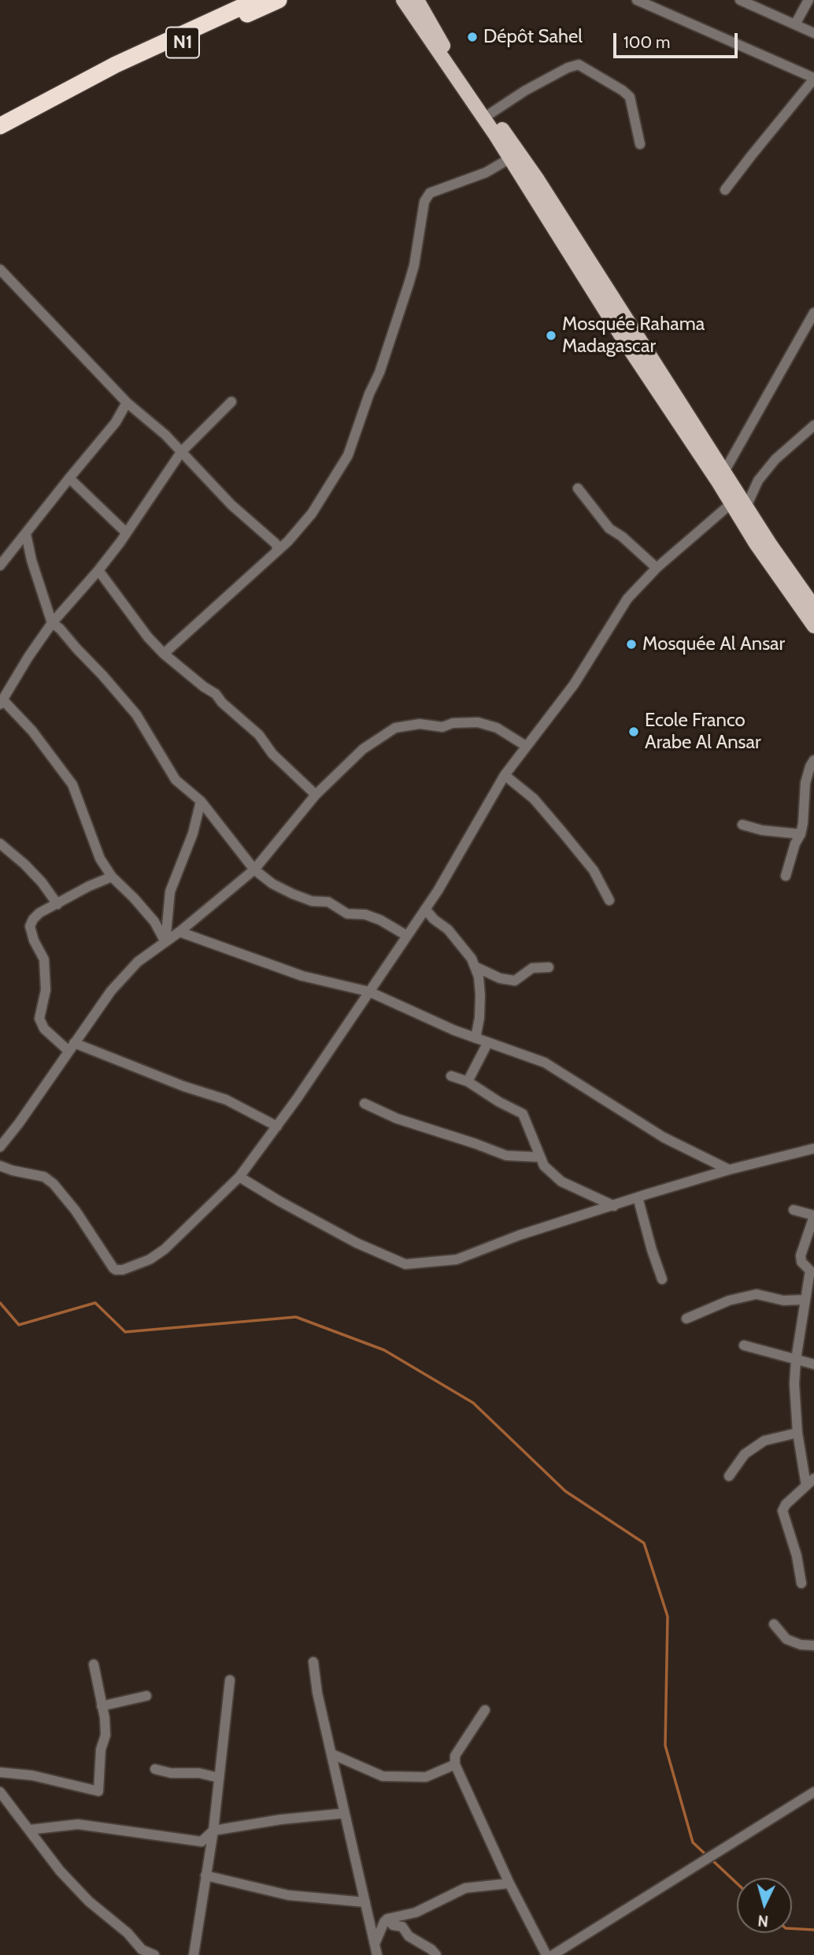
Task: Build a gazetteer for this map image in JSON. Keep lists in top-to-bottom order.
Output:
{
  "streets": {
    "highway": ["N1"]
  },
  "places": [
    "Dépôt Sahel",
    "Mosquée Rahama Madagascar",
    "Mosquée Al Ansar",
    "Ecole Franco Arabe Al Ansar"
  ],
  "scale_bar": "100 m",
  "north": "bottom"
}
